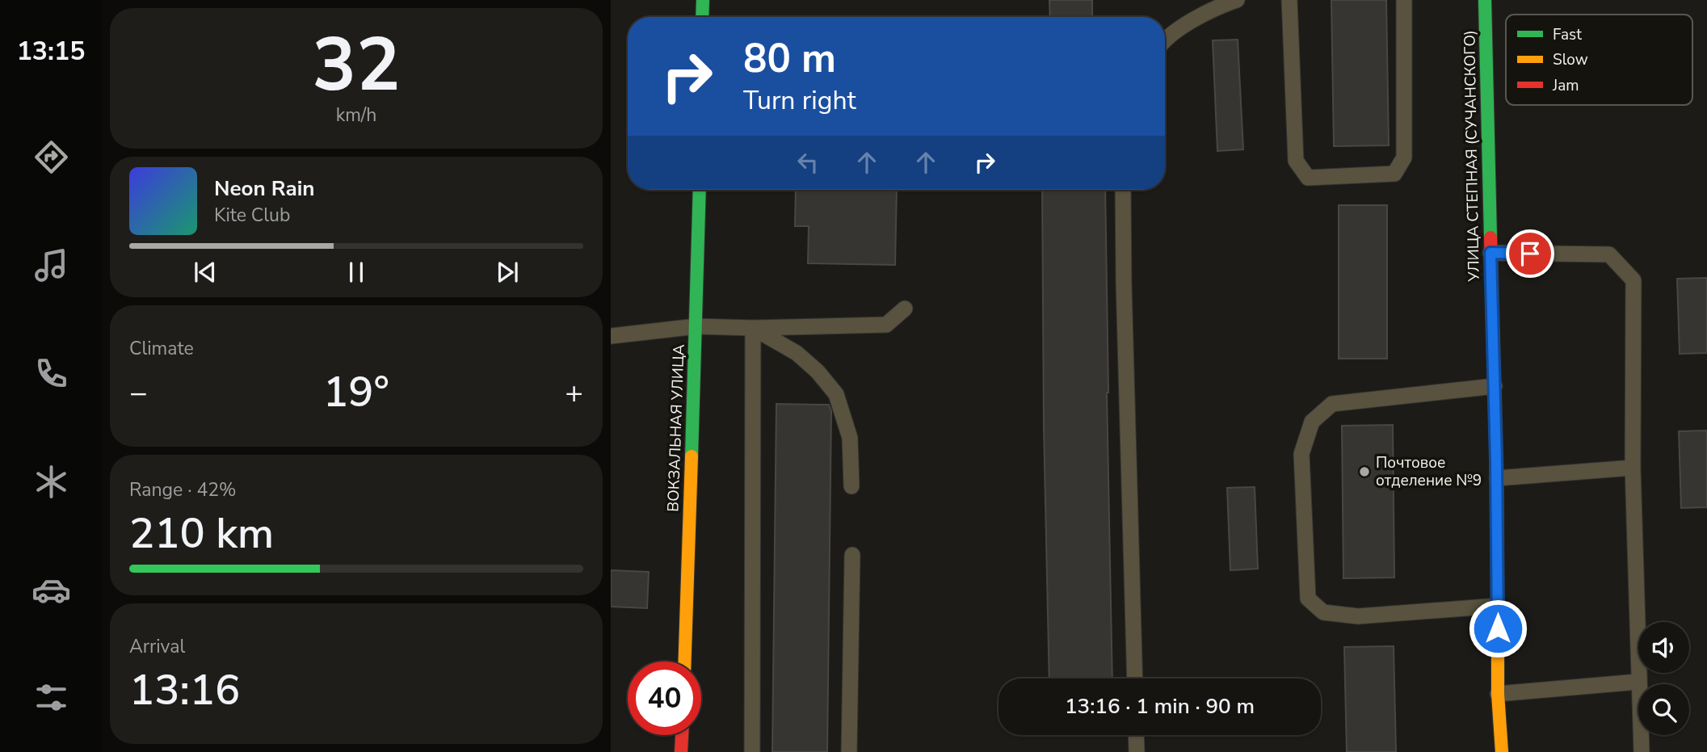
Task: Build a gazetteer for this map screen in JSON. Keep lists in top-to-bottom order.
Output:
{
  "streets": {
    "street": ["УЛИЦА СТЕПНАЯ (СУЧАНСКОГО)", "ВОКЗАЛЬНАЯ УЛИЦА"]
  },
  "places": ["Почтовое отделение №9"],
  "legend": ["Fast", "Slow", "Jam"],
  "page": {
    "tabs": "13:15",
    "tile": [
      ["32", "km/h"],
      "Climate",
      ["Range · 42%", "210 km"],
      ["Arrival", "13:16"]
    ],
    "turn": ["80 m", "Turn right"],
    "song": ["Neon Rain", "Kite Club"],
    "heat": ["−", "19°", "+"],
    "limit": "40",
    "trip": "13:16 · 1 min · 90 m"
  }
}
